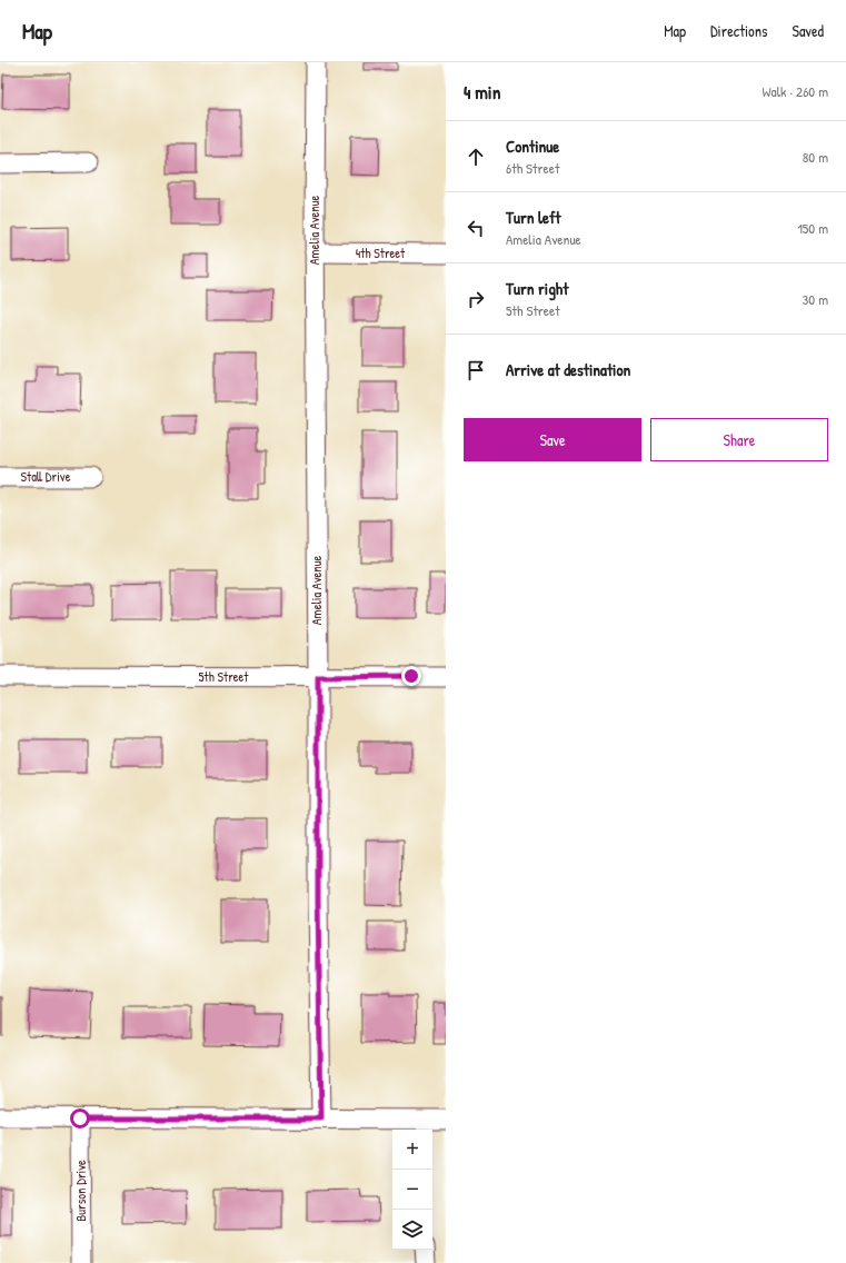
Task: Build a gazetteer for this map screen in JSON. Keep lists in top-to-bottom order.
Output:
{
  "streets": {
    "street": [
      "Amelia Avenue",
      "4th Street",
      "Stall Drive",
      "5th Street",
      "Burson Drive"
    ]
  },
  "crossings": [
    ["Amelia Avenue", "4th Street"],
    ["Amelia Avenue", "5th Street"]
  ],
  "page": {
    "header": "Map",
    "nav": ["Map", "Directions", "Saved"],
    "heading": ["4 min", "Walk · 260 m"],
    "list": [
      ["Continue", "6th Street", "80 m"],
      ["Turn left", "Amelia Avenue", "150 m"],
      ["Turn right", "5th Street", "30 m"],
      "Arrive at destination"
    ],
    "buttons": ["Save", "Share"],
    "map_buttons": ["+", "−"]
  }
}
